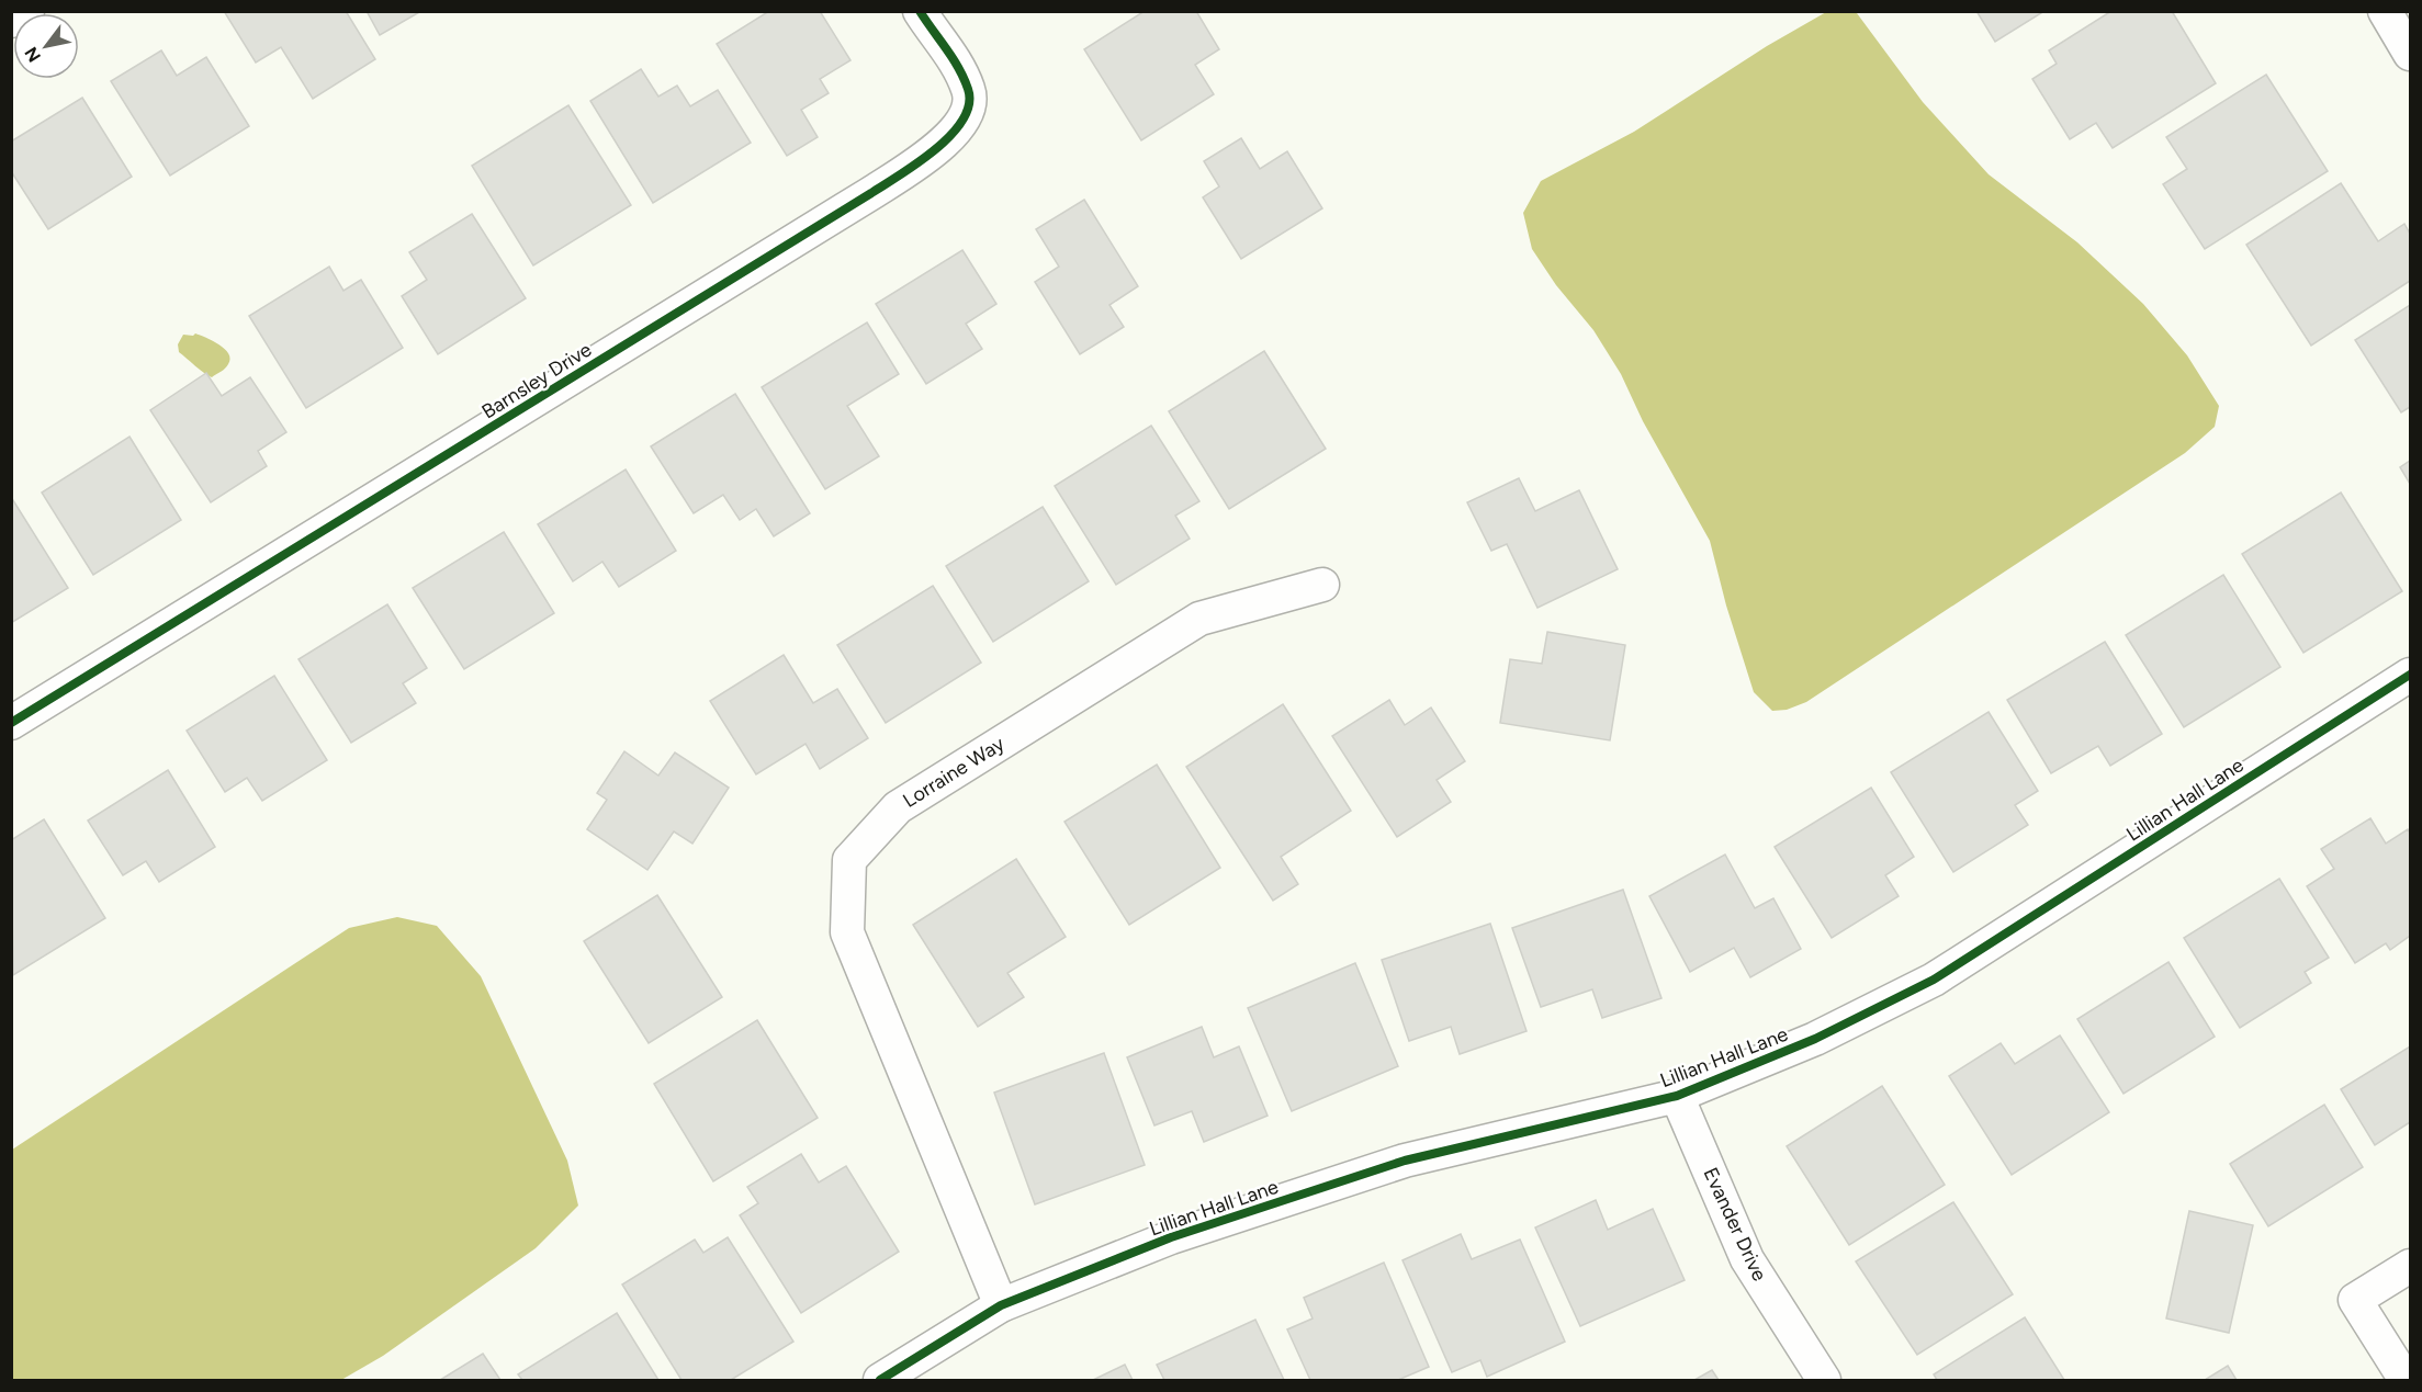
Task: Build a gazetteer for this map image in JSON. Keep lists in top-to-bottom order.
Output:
{
  "streets": {
    "street": [
      "Barnsley Drive",
      "Lorraine Way",
      "Lillian Hall Lane",
      "Evander Drive"
    ]
  },
  "crossings": [
    ["Lorraine Way", "Lillian Hall Lane"],
    ["Lillian Hall Lane", "Evander Drive"]
  ],
  "north": "bottom left"
}
